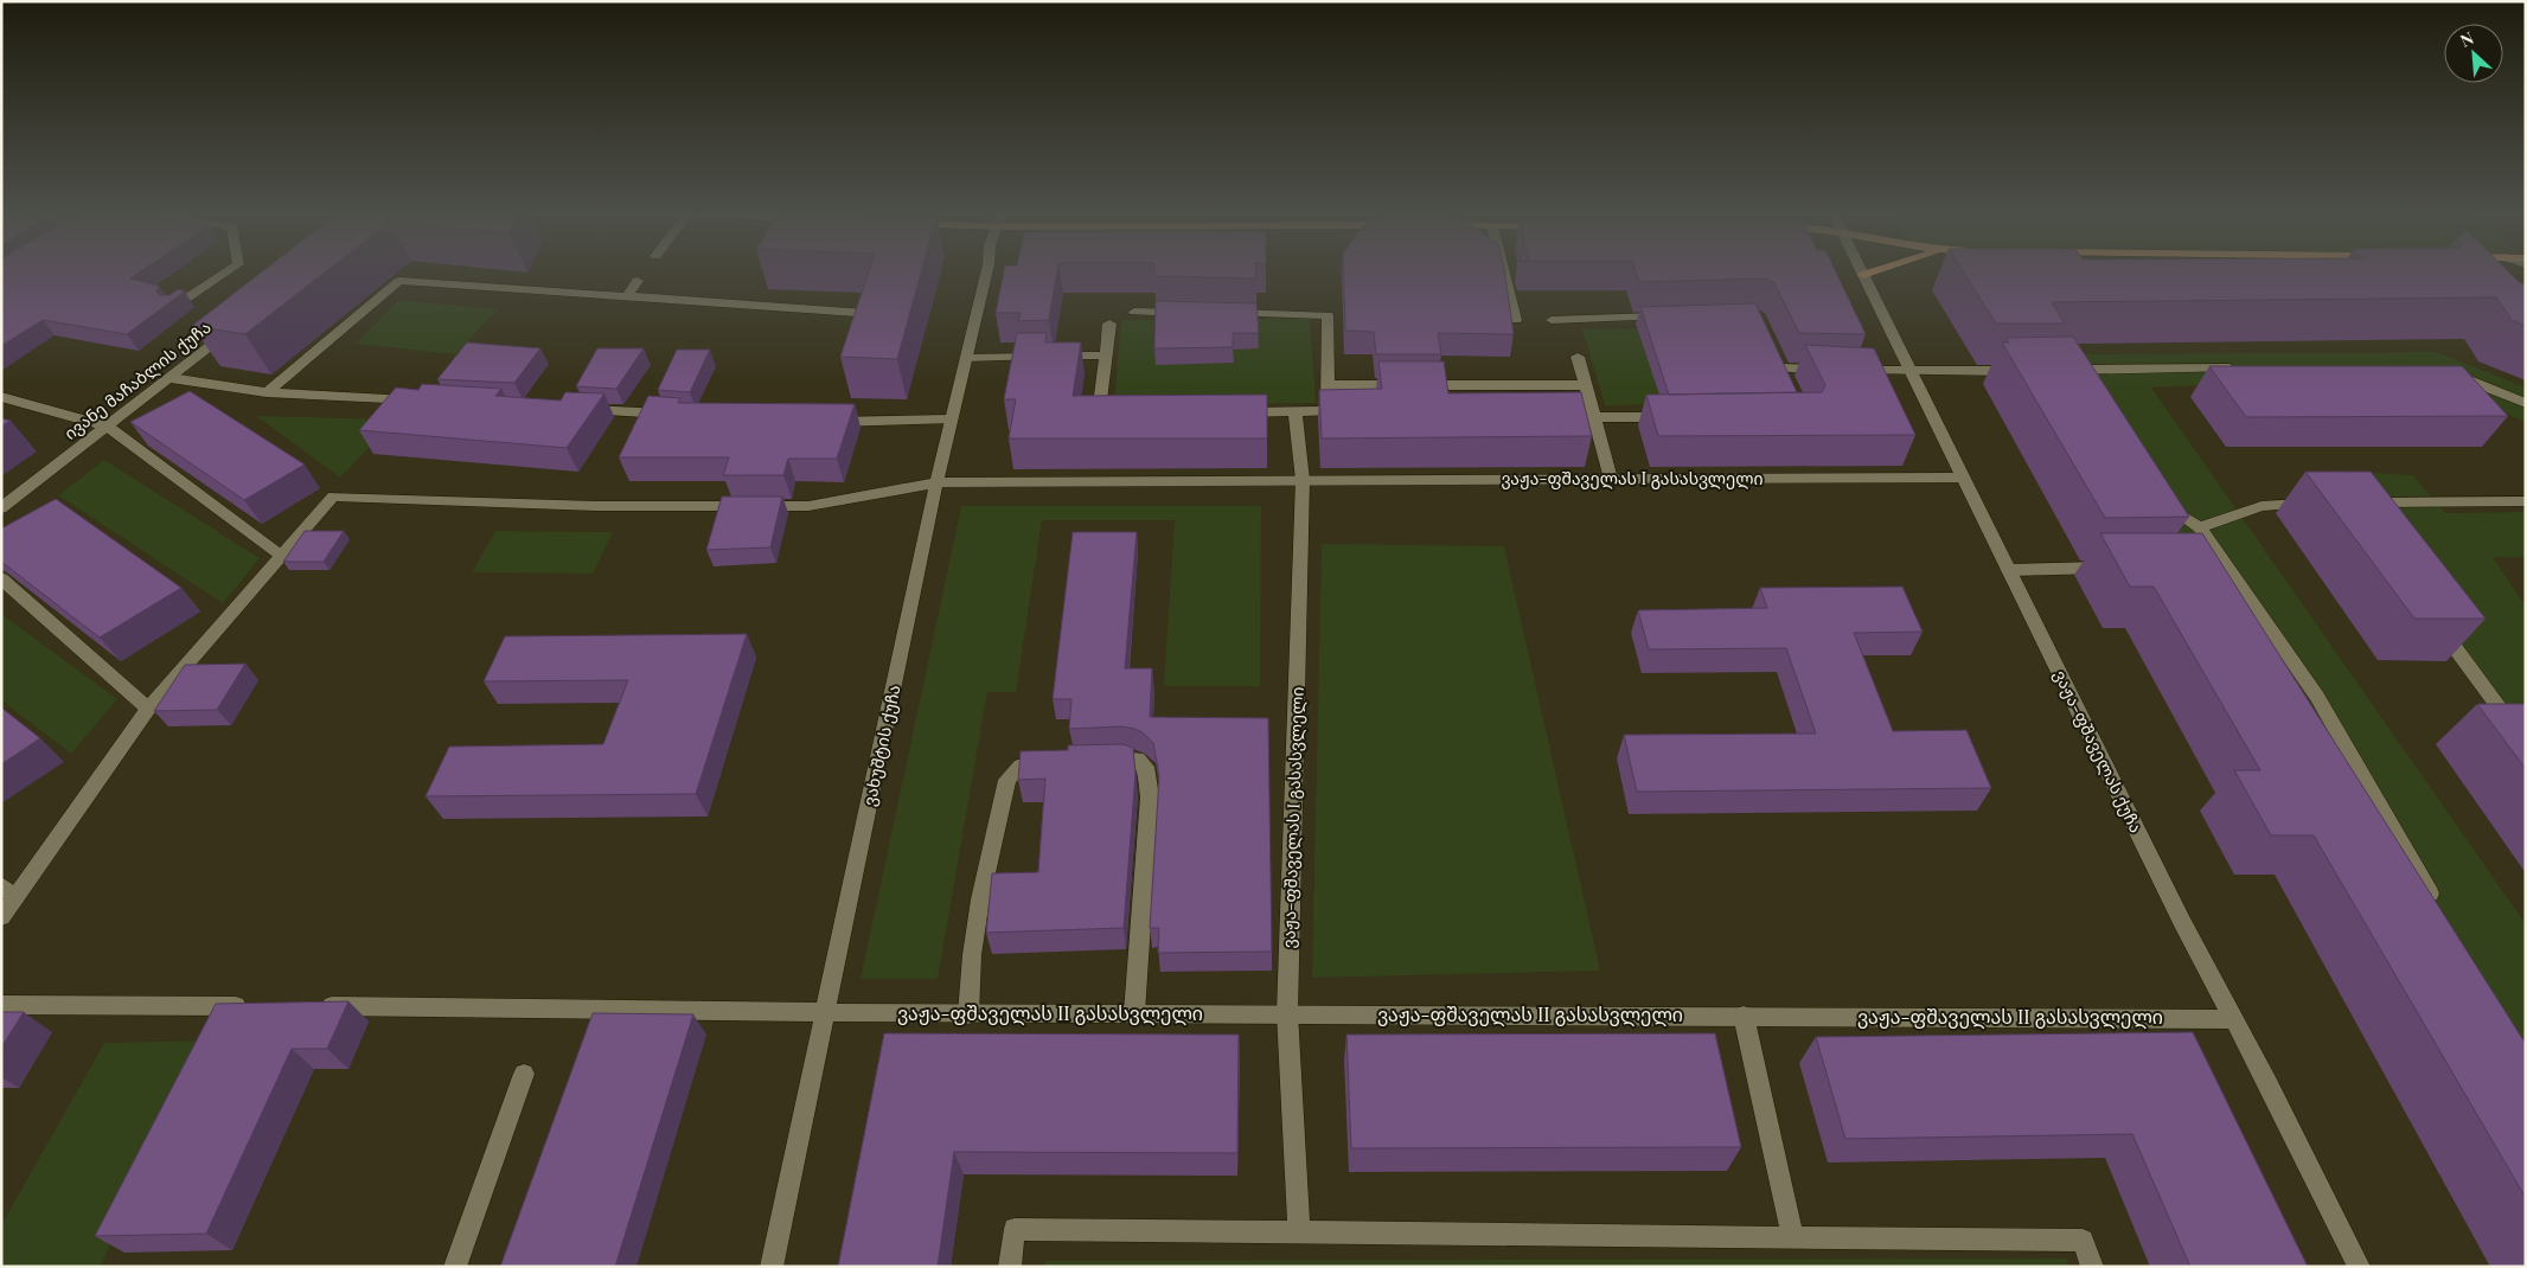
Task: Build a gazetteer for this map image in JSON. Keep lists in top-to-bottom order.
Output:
{
  "streets": {
    "street": [
      "ივანე მაჩაბლის ქუჩა",
      "ვაჟა-ფშაველას I გასასვლელი",
      "ვახუშტის ქუჩა",
      "ვაჟა-ფშაველას ქუჩა",
      "ვაჟა-ფშაველას II გასასვლელი"
    ]
  },
  "crossings": [
    ["ვაჟა-ფშაველას I გასასვლელი", "ვახუშტის ქუჩა"],
    ["ვაჟა-ფშაველას I გასასვლელი", "ვაჟა-ფშაველას ქუჩა"],
    ["ვაჟა-ფშაველას I გასასვლელი", "ვაჟა-ფშაველას II გასასვლელი"],
    ["ვახუშტის ქუჩა", "ვაჟა-ფშაველას II გასასვლელი"],
    ["ვაჟა-ფშაველას ქუჩა", "ვაჟა-ფშაველას II გასასვლელი"]
  ],
  "north": "top left"
}
